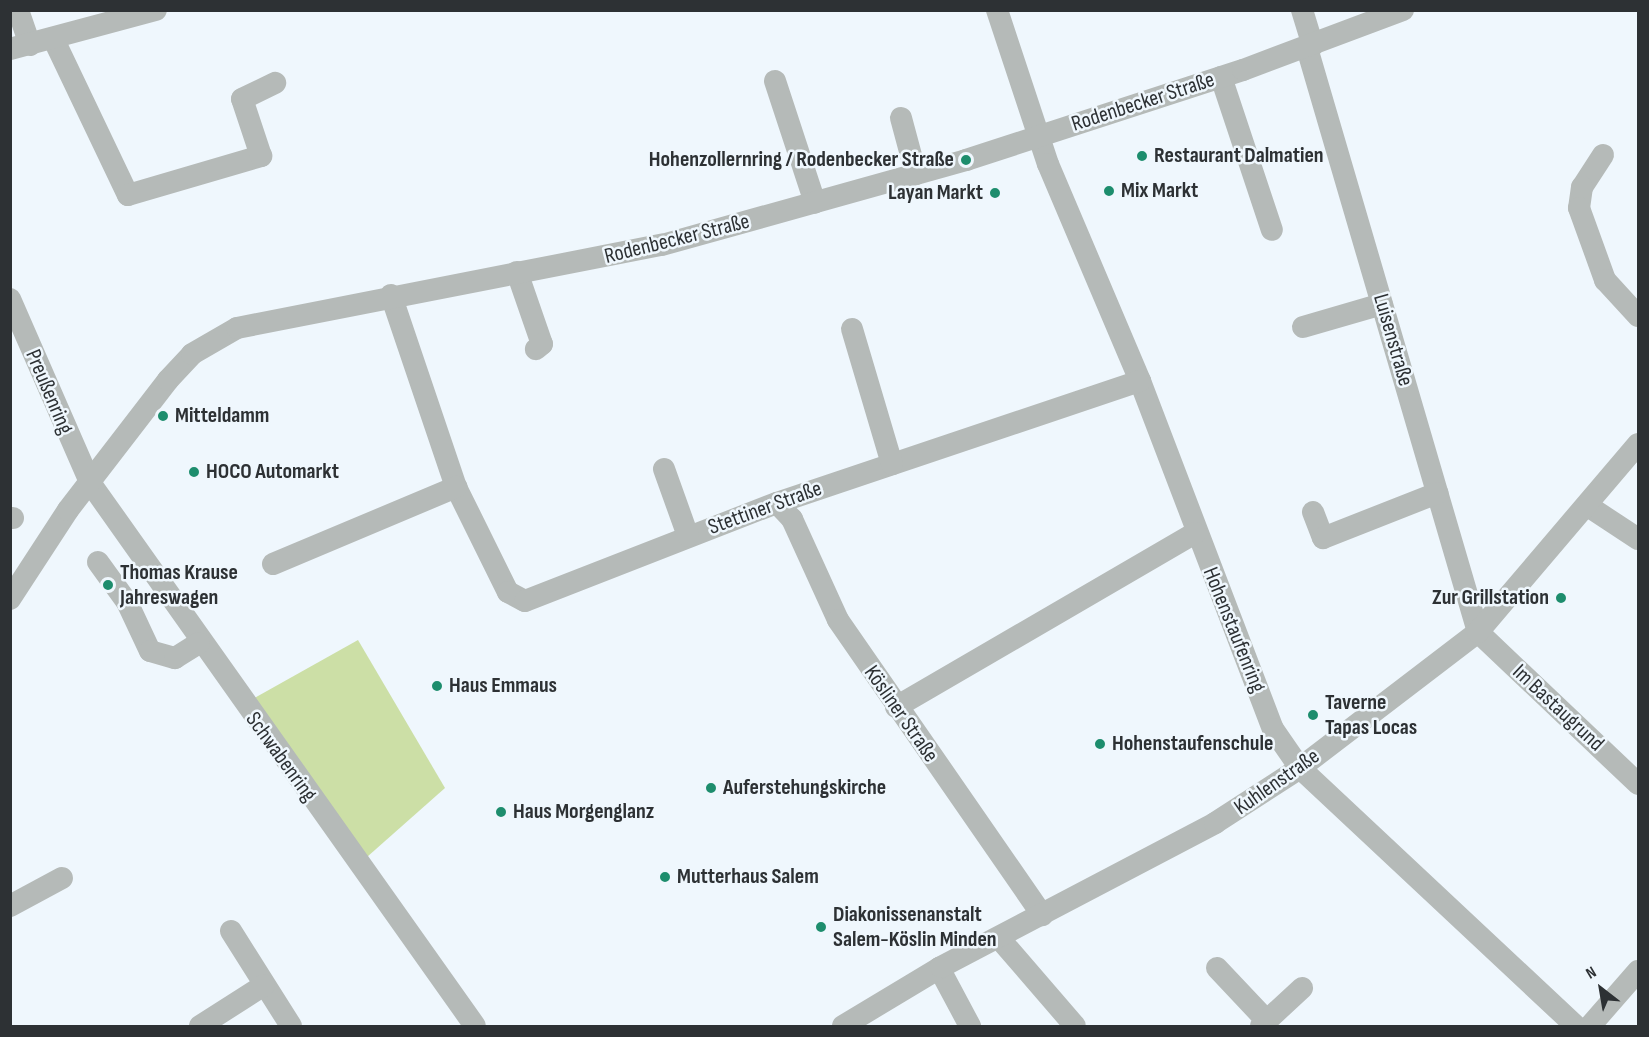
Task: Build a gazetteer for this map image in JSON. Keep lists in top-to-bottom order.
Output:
{
  "streets": {
    "street": [
      "Rodenbecker Straße",
      "Luisenstraße",
      "Preußenring",
      "Stettiner Straße",
      "Hohenstaufenring",
      "Im Bastaugrund",
      "Kösliner Straße",
      "Schwabenring",
      "Kuhlenstraße"
    ]
  },
  "crossings": [
    ["Rodenbecker Straße", "Luisenstraße"],
    ["Rodenbecker Straße", "Preußenring"],
    ["Rodenbecker Straße", "Stettiner Straße"],
    ["Rodenbecker Straße", "Hohenstaufenring"],
    ["Rodenbecker Straße", "Schwabenring"],
    ["Luisenstraße", "Im Bastaugrund"],
    ["Luisenstraße", "Kuhlenstraße"],
    ["Preußenring", "Schwabenring"],
    ["Stettiner Straße", "Hohenstaufenring"],
    ["Stettiner Straße", "Kösliner Straße"],
    ["Hohenstaufenring", "Kuhlenstraße"],
    ["Im Bastaugrund", "Kuhlenstraße"],
    ["Kösliner Straße", "Kuhlenstraße"]
  ],
  "places": [
    "Restaurant Dalmatien",
    "Hohenzollernring / Rodenbecker Straße",
    "Mix Markt",
    "Layan Markt",
    "Mitteldamm",
    "HOCO Automarkt",
    "Thomas Krause Jahreswagen",
    "Zur Grillstation",
    "Haus Emmaus",
    "Taverne Tapas Locas",
    "Hohenstaufenschule",
    "Auferstehungskirche",
    "Haus Morgenglanz",
    "Mutterhaus Salem",
    "Diakonissenanstalt Salem-Köslin Minden"
  ],
  "north": "top left"
}
